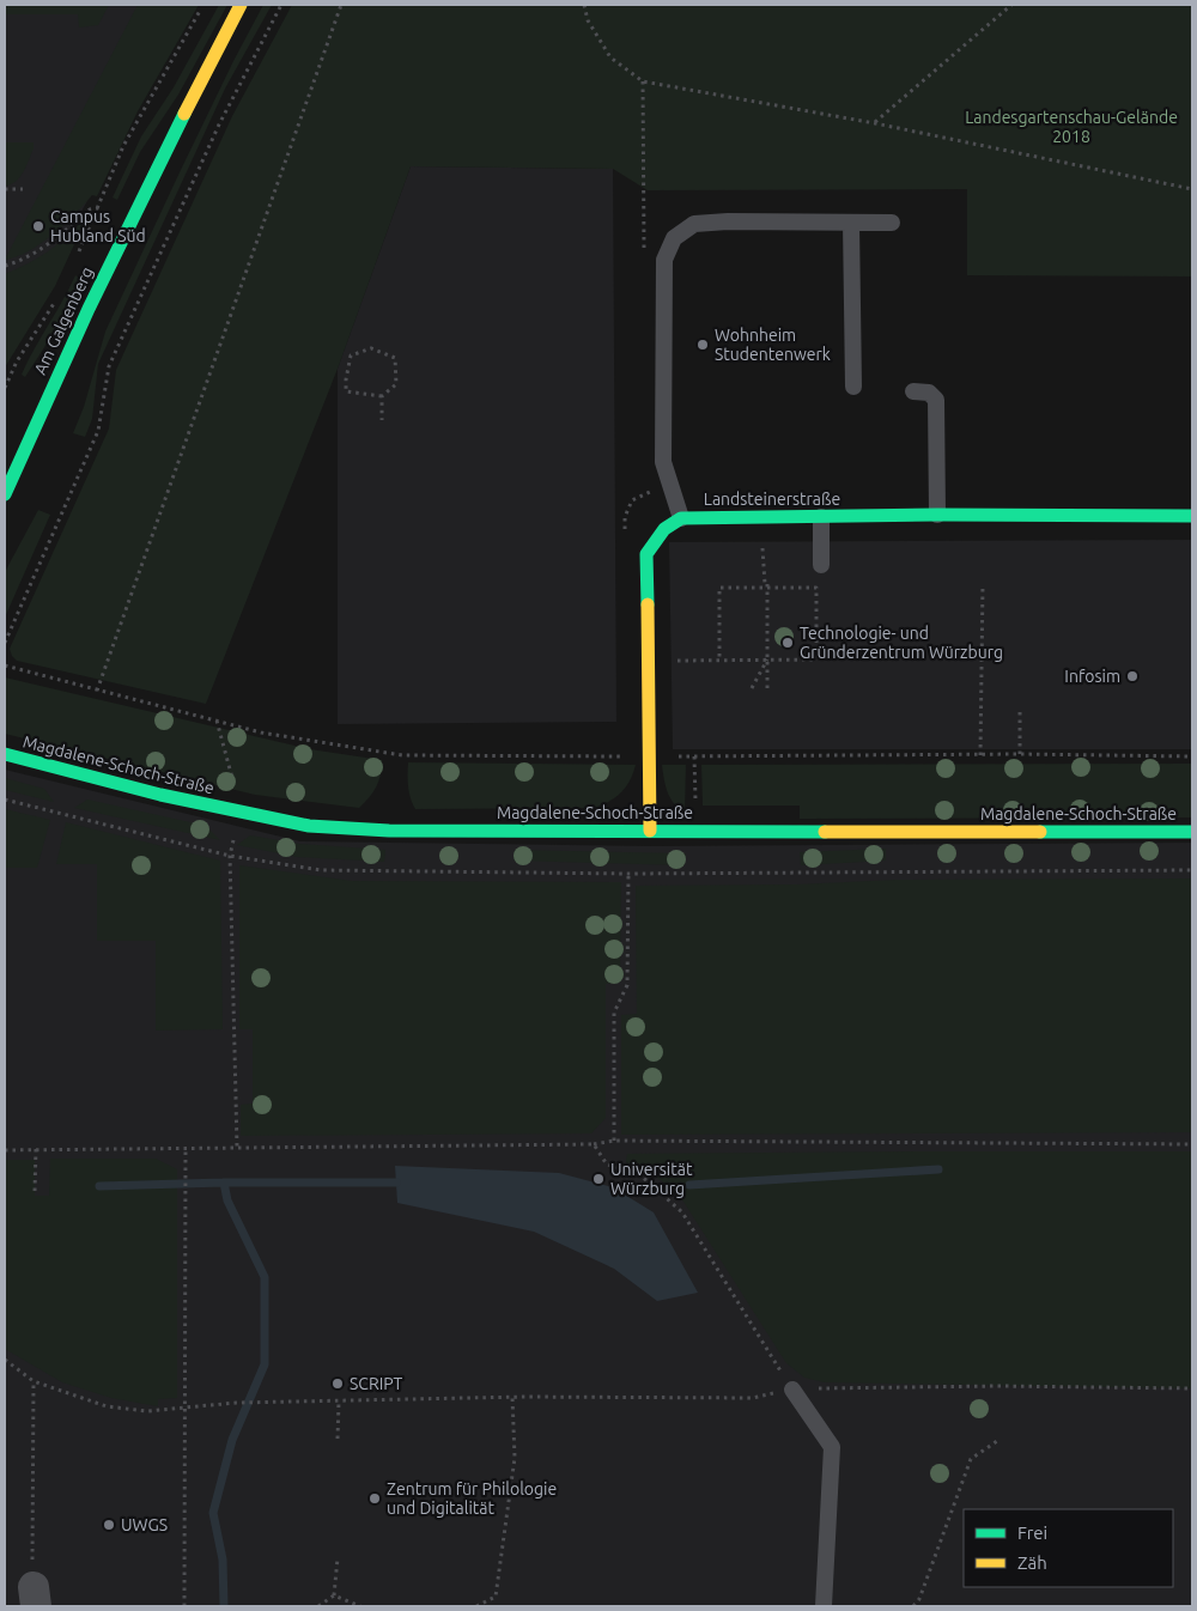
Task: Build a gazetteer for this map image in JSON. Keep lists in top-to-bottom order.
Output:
{
  "streets": {
    "street": ["Am Galgenberg", "Landsteinerstraße", "Magdalene-Schoch-Straße"]
  },
  "crossings": [
    ["Landsteinerstraße", "Magdalene-Schoch-Straße"]
  ],
  "parks": ["Landesgartenschau-Gelände 2018"],
  "places": [
    "Campus Hubland Süd",
    "Wohnheim Studentenwerk",
    "Technologie- und Gründerzentrum Würzburg",
    "Infosim",
    "Universität Würzburg",
    "SCRIPT",
    "Zentrum für Philologie und Digitalität",
    "UWGS"
  ],
  "legend": ["Frei", "Zäh"]
}
